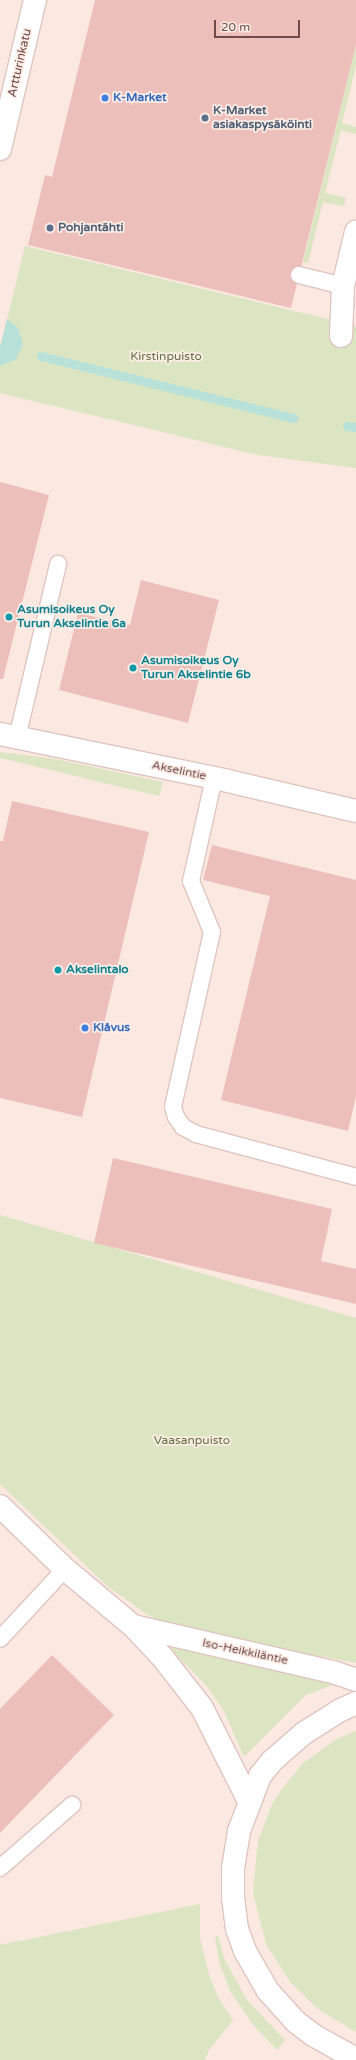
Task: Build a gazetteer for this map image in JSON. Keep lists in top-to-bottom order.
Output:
{
  "streets": {
    "street": ["Artturinkatu", "Akselintie", "Iso-Heikkiläntie"]
  },
  "parks": ["Kirstinpuisto", "Vaasanpuisto"],
  "places": [
    "K-Market",
    "K-Market asiakaspysäköinti",
    "Pohjantähti",
    "Asumisoikeus Oy Turun Akselintie 6a",
    "Asumisoikeus Oy Turun Akselintie 6b",
    "Akselintalo",
    "Klåvus"
  ],
  "scale_bar": "20 m"
}
